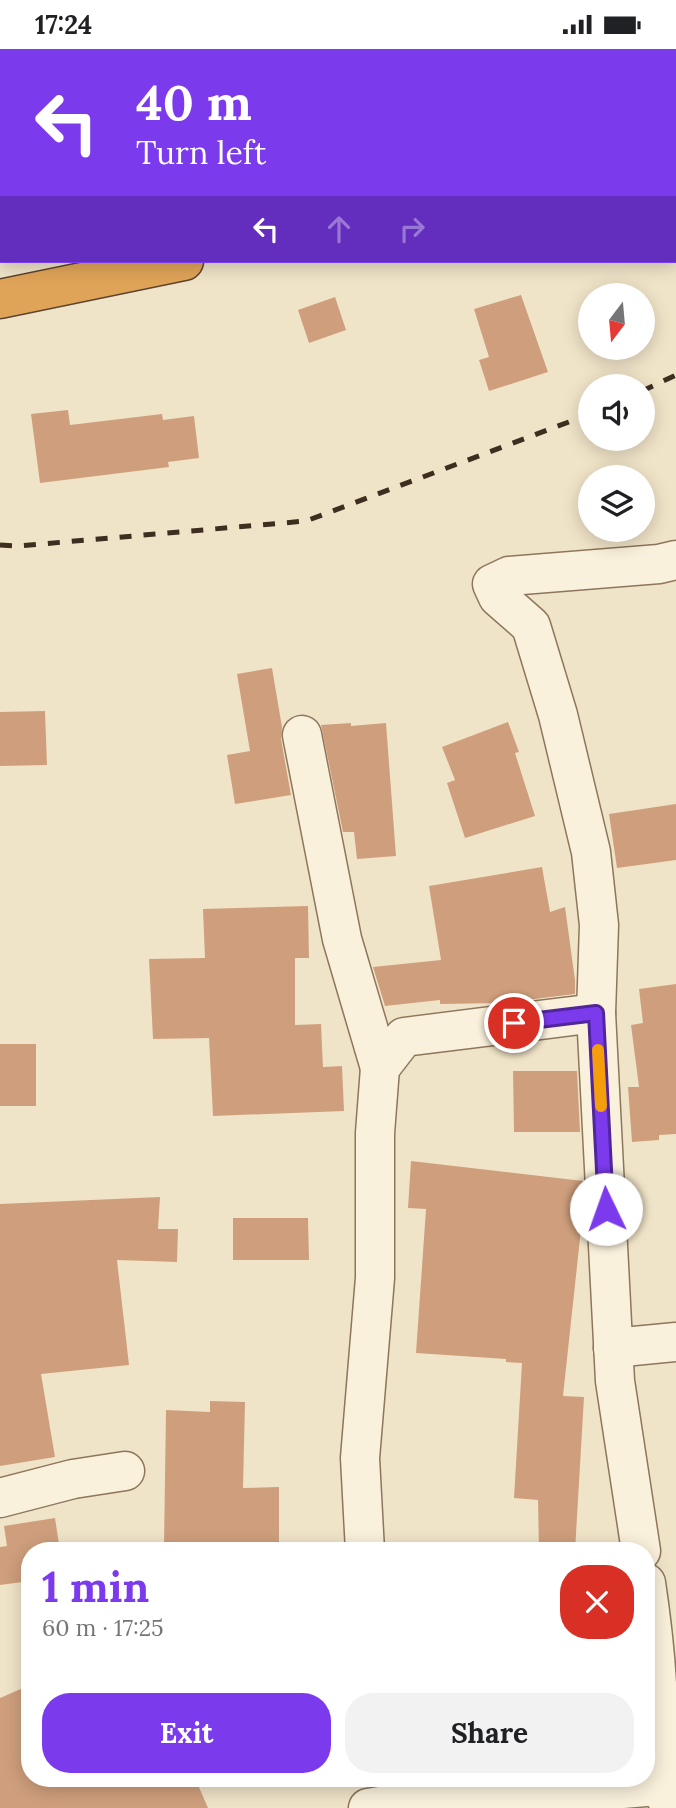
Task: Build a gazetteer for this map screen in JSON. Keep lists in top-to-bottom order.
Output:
{
  "north": "bottom",
  "page": {
    "status": "17:24",
    "turn": ["40 m", "Turn left"],
    "heading": ["1 min", "60 m · 17:25"],
    "buttons": ["Exit", "Share"]
  }
}
